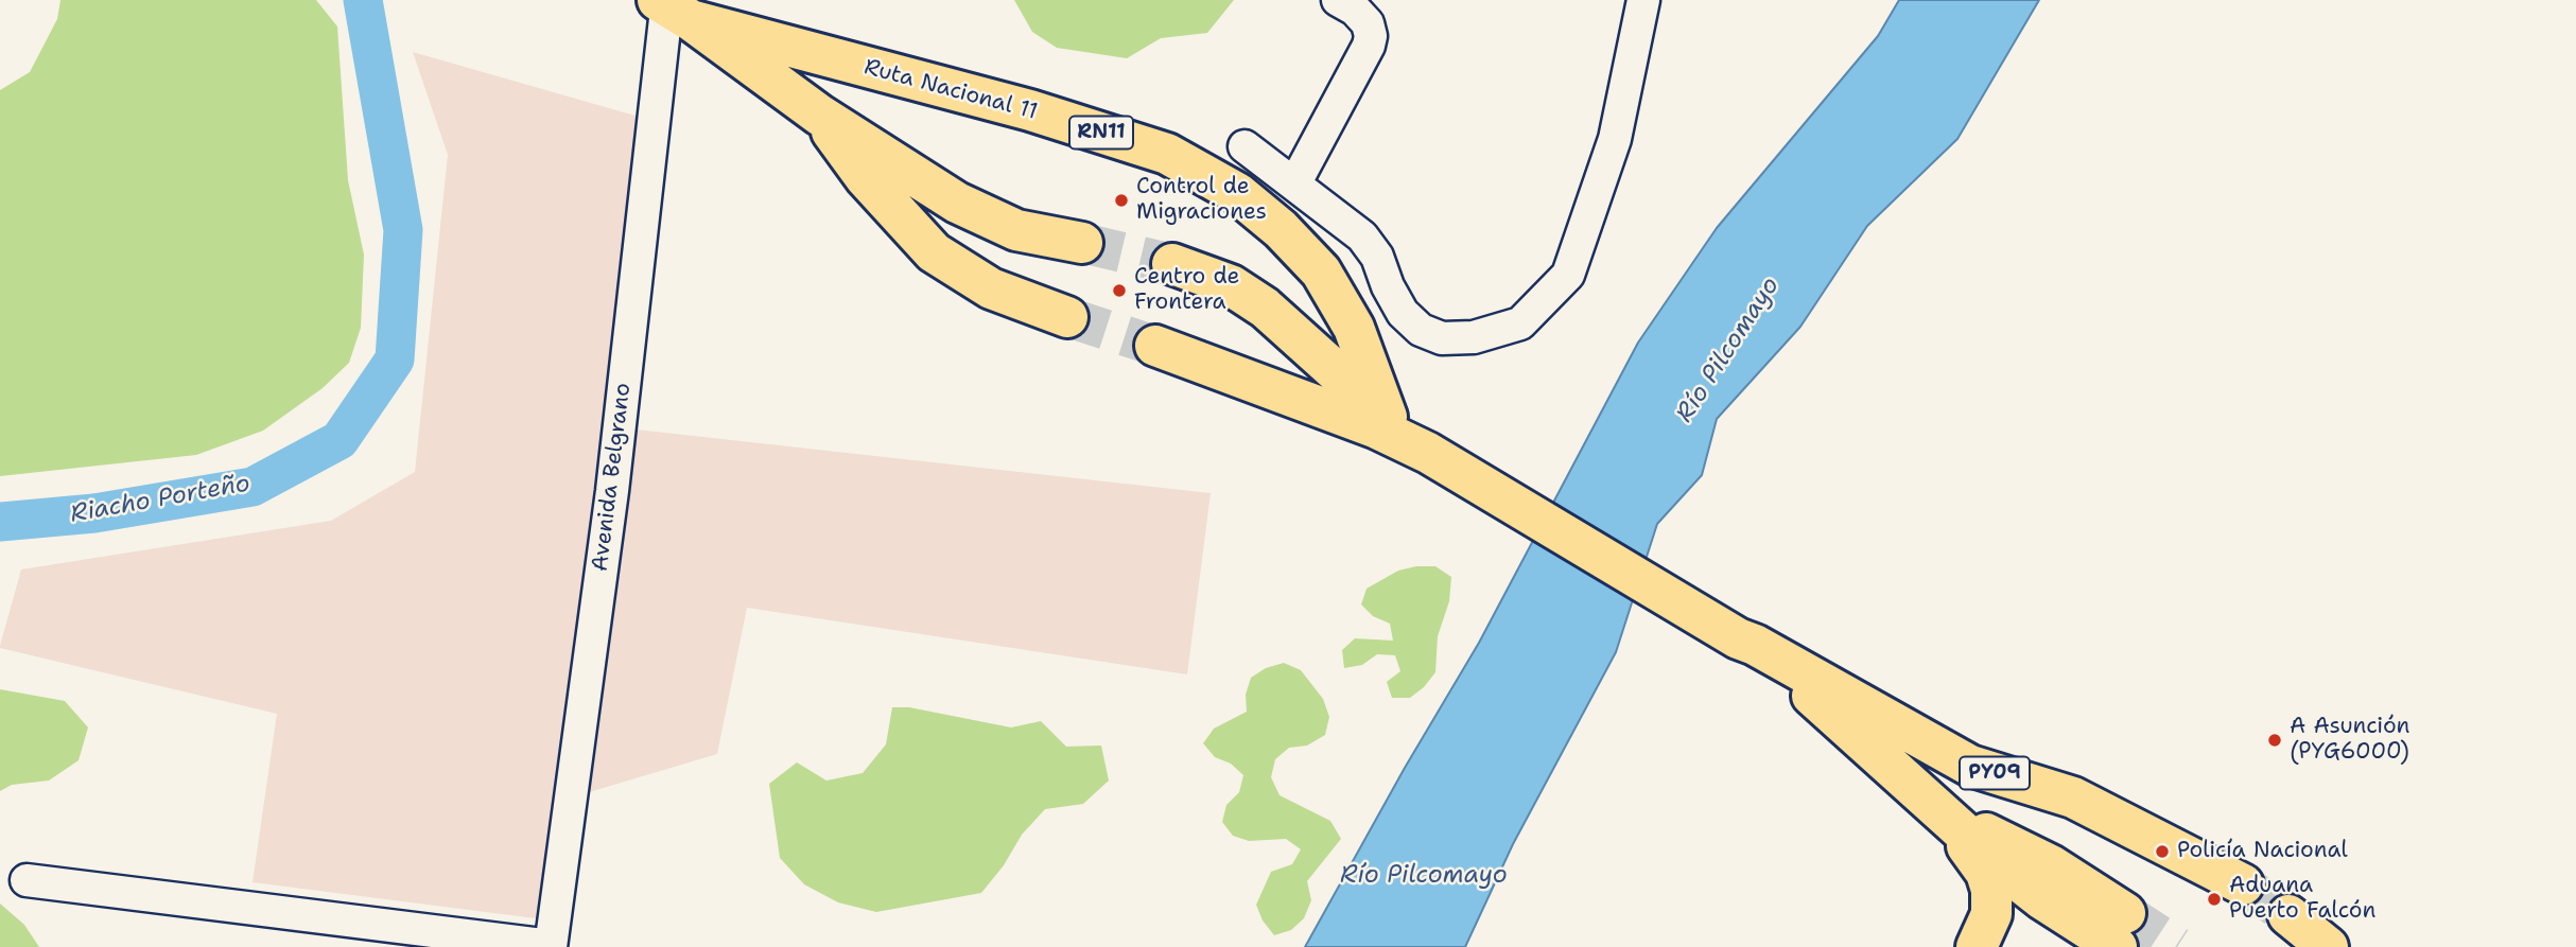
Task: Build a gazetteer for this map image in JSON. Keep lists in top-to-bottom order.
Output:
{
  "streets": {
    "highway": ["Ruta Nacional 11", "RN11", "PY09"],
    "street": ["Avenida Belgrano"]
  },
  "crossings": [
    ["Ruta Nacional 11", "Avenida Belgrano"],
    ["Ruta Nacional 11", "PY09"]
  ],
  "water": ["Río Pilcomayo", "Riacho Porteño"],
  "places": [
    "Control de Migraciones",
    "Centro de Frontera",
    "A Asunción (PYG6000)",
    "Policía Nacional",
    "Aduana Puerto Falcón"
  ]
}
